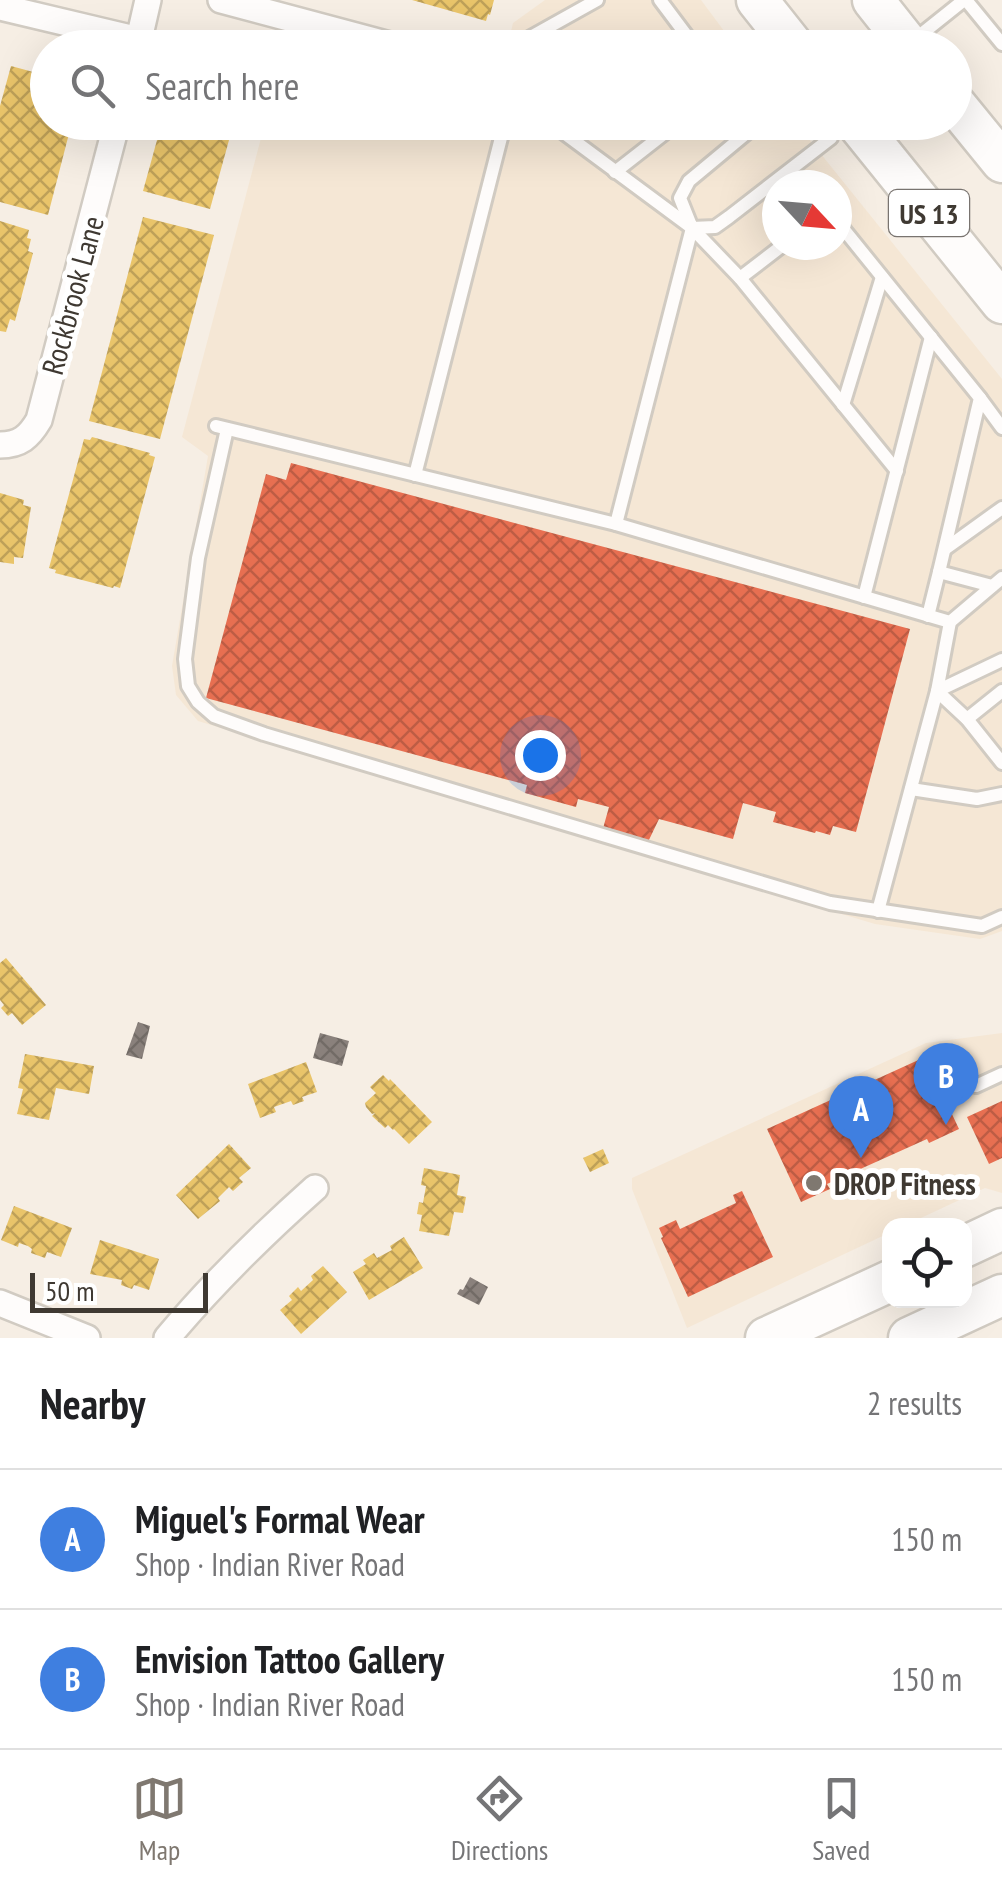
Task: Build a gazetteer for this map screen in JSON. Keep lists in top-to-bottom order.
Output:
{
  "streets": {
    "main road": ["US 13"],
    "street": ["Rockbrook Lane"]
  },
  "places": ["DROP Fitness"],
  "scale_bar": "50 m",
  "north": "bottom right",
  "page": {
    "search": "Search here",
    "pins": ["B", "A"],
    "scale": "50 m",
    "heading": ["Nearby", "2 results"],
    "list": [
      {
        "mark": "A",
        "name": "Miguel's Formal Wear",
        "note": "Shop · Indian River Road",
        "value": "150 m"
      },
      {
        "mark": "B",
        "name": "Envision Tattoo Gallery",
        "note": "Shop · Indian River Road",
        "value": "150 m"
      }
    ],
    "nav": ["Map", "Directions", "Saved"]
  }
}
